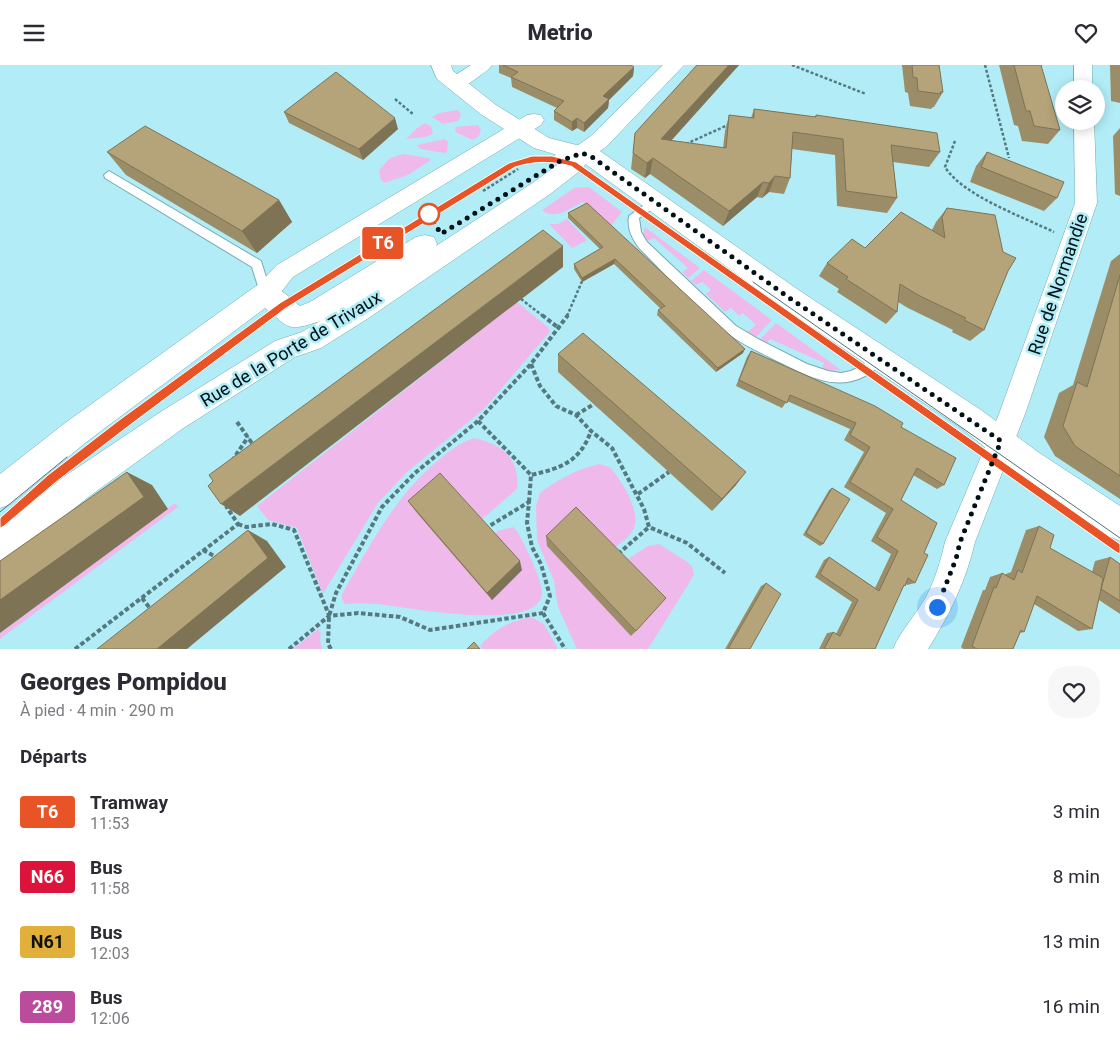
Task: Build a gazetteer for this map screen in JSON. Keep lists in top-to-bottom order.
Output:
{
  "streets": {
    "street": ["Rue de Normandie", "Rue de la Porte de Trivaux"]
  },
  "lines": ["tram line T6"],
  "page": {
    "header": "Metrio",
    "on_map": "T6",
    "heading": [
      ["Georges Pompidou", "À pied · 4 min · 290 m"],
      "Départs"
    ],
    "list": [
      {
        "mark": "T6",
        "name": "Tramway",
        "note": "11:53",
        "value": "3 min"
      },
      {
        "mark": "N66",
        "name": "Bus",
        "note": "11:58",
        "value": "8 min"
      },
      {
        "mark": "N61",
        "name": "Bus",
        "note": "12:03",
        "value": "13 min"
      },
      {
        "mark": "289",
        "name": "Bus",
        "note": "12:06",
        "value": "16 min"
      }
    ]
  }
}
